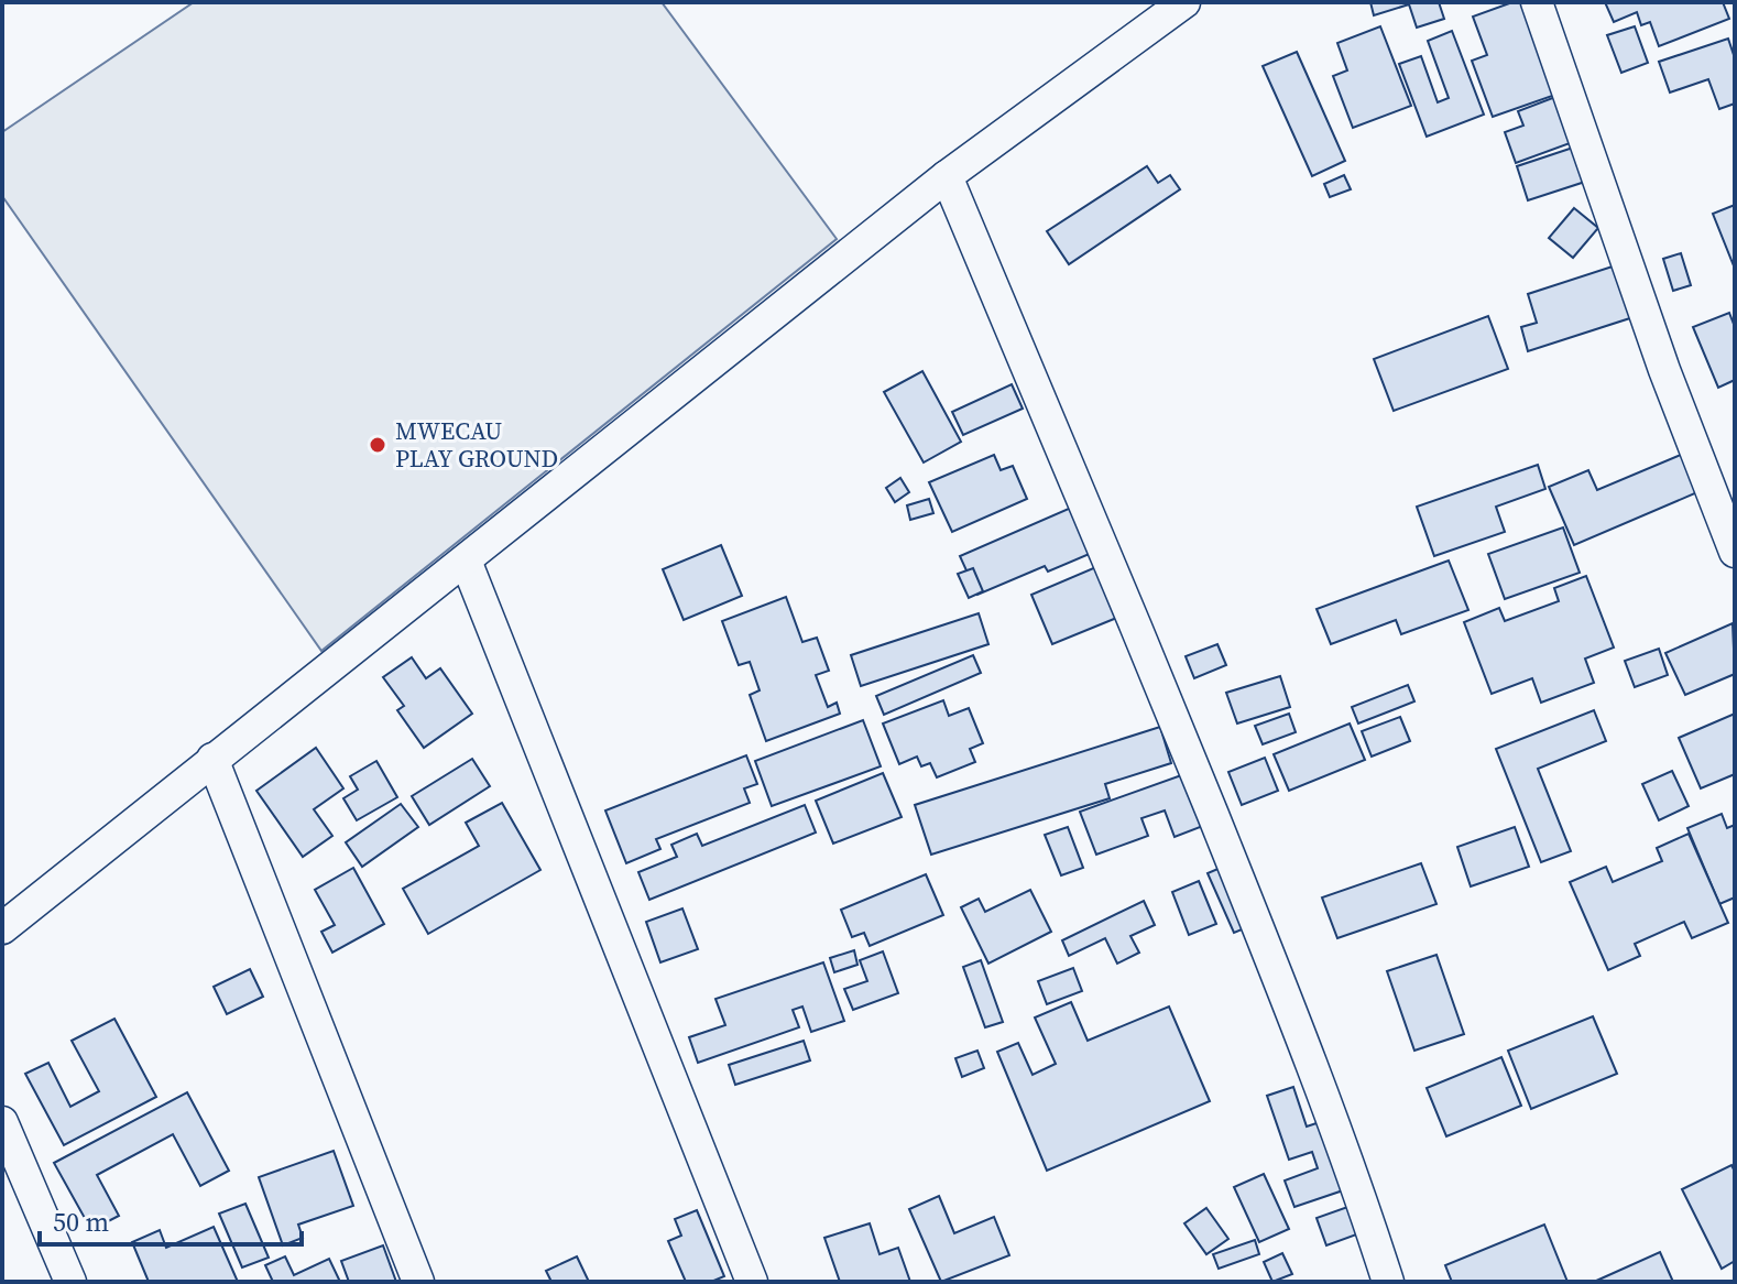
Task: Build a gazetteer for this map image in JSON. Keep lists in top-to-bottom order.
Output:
{
  "places": ["MWECAU PLAY GROUND"],
  "scale_bar": "50 m"
}
